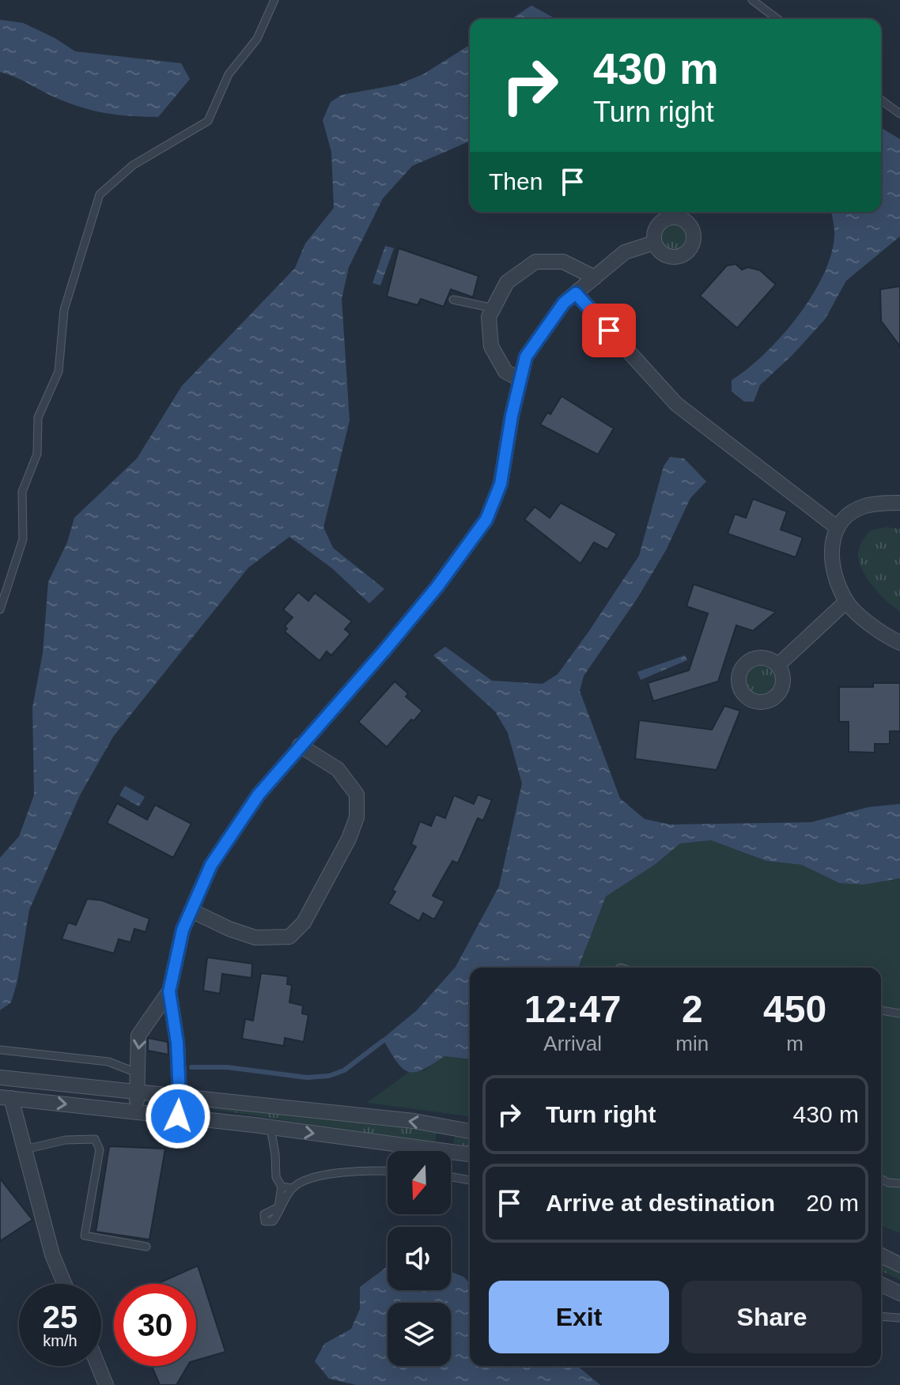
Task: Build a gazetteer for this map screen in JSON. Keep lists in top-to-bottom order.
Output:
{
  "north": "bottom",
  "page": {
    "turn": ["430 m", "Turn right"],
    "then": "Then",
    "eta": [
      "12:47",
      "Arrival",
      "2",
      "min",
      "450",
      "m"
    ],
    "list": [
      {
        "name": "Turn right",
        "value": "430 m"
      },
      {
        "name": "Arrive at destination",
        "value": "20 m"
      }
    ],
    "buttons": ["Exit", "Share"],
    "speed": "25 km/h",
    "limit": "30"
  }
}
